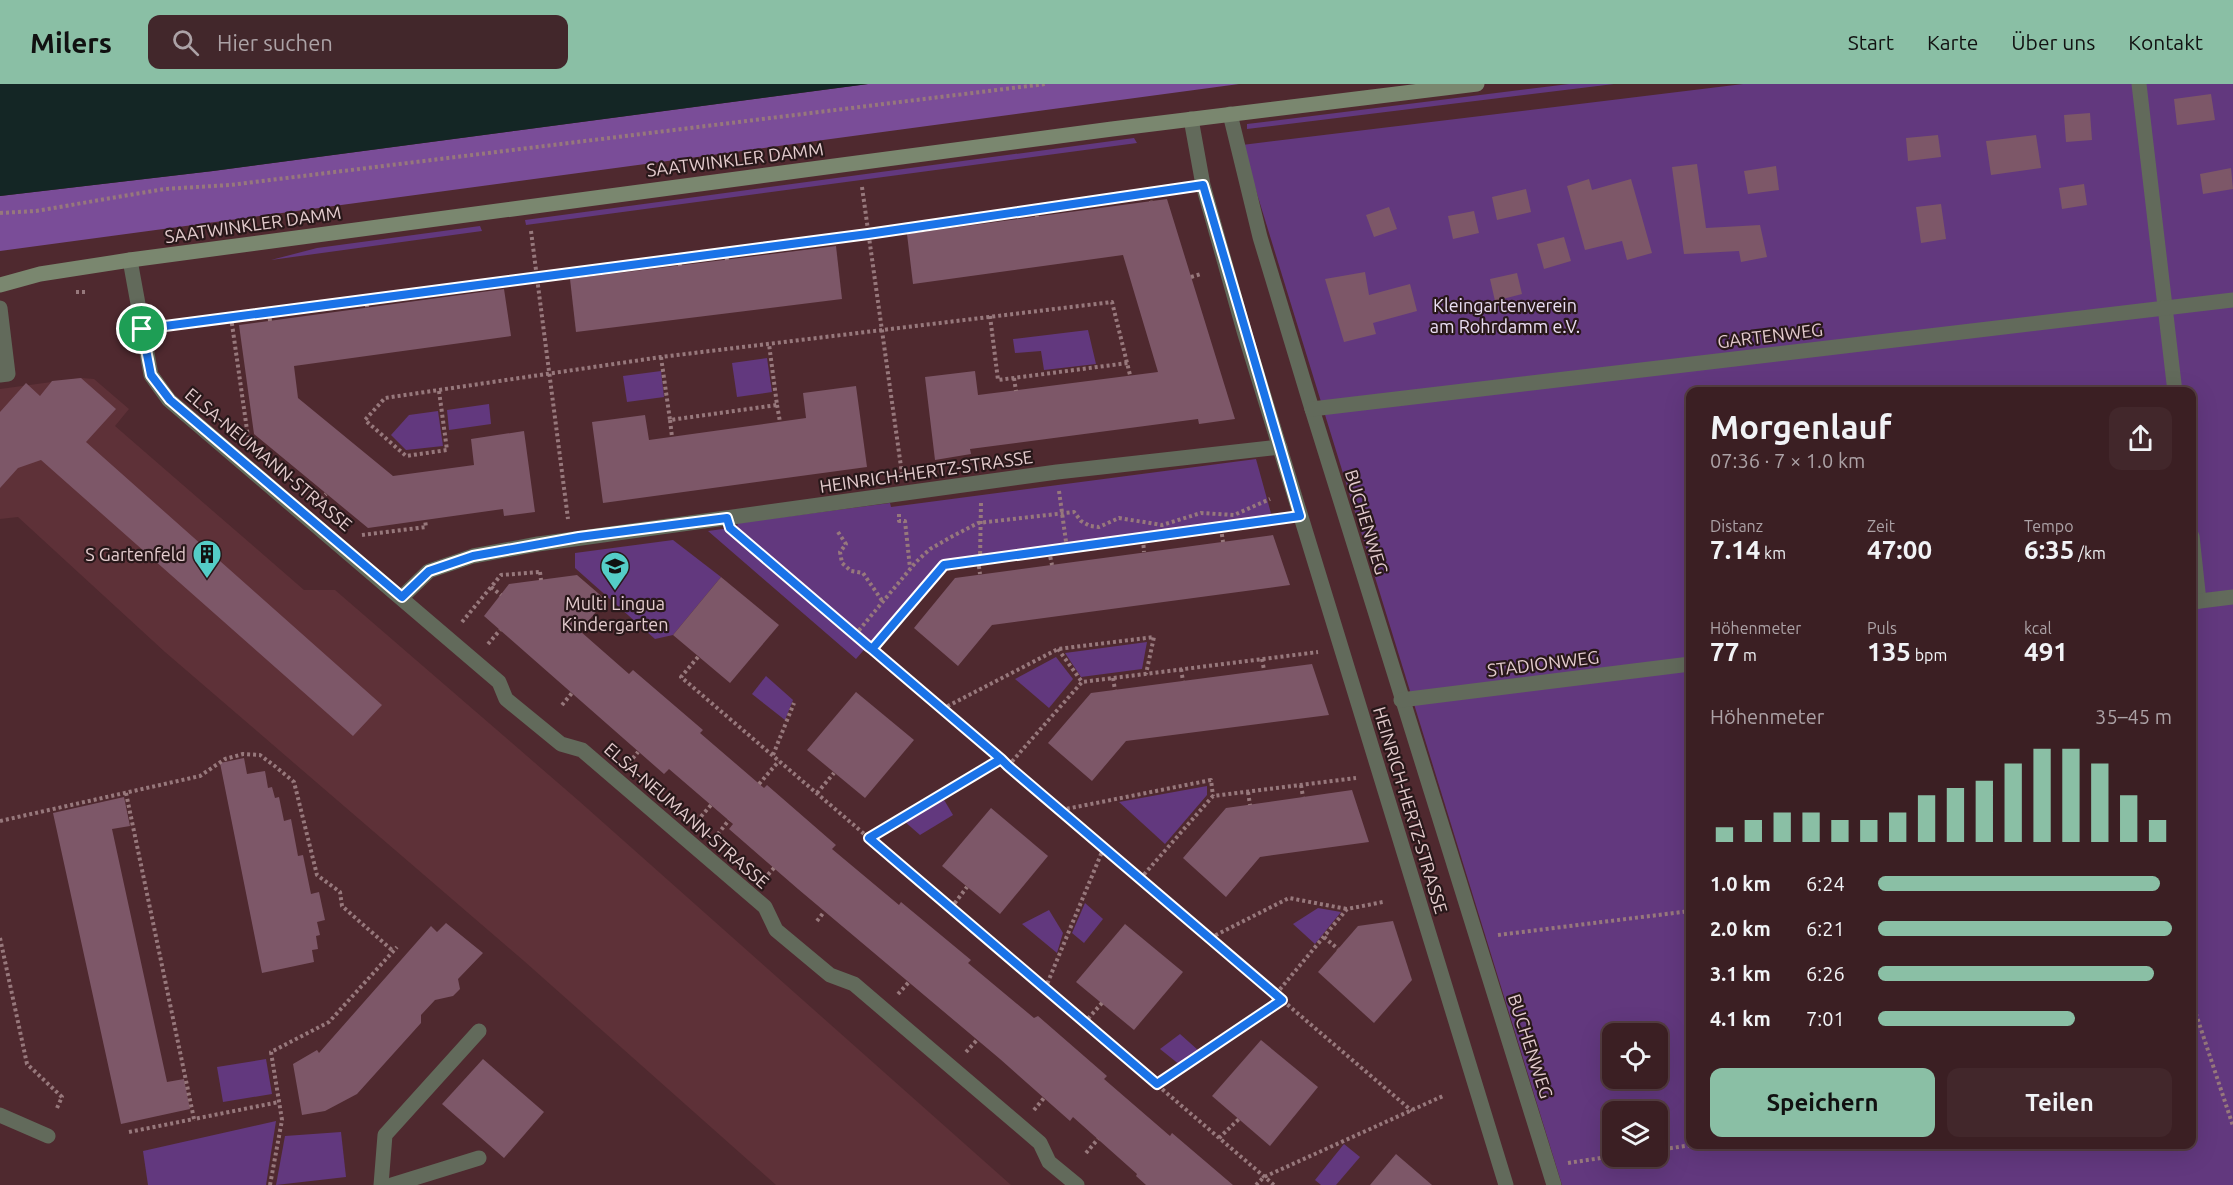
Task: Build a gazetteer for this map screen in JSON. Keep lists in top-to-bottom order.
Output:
{
  "streets": {
    "main road": ["SAATWINKLER DAMM"],
    "street": [
      "GARTENWEG",
      "ELSA-NEUMANN-STRASSE",
      "HEINRICH-HERTZ-STRASSE",
      "BUCHENWEG",
      "STADIONWEG"
    ]
  },
  "crossings": [
    ["SAATWINKLER DAMM", "ELSA-NEUMANN-STRASSE"],
    ["SAATWINKLER DAMM", "HEINRICH-HERTZ-STRASSE"],
    ["SAATWINKLER DAMM", "BUCHENWEG"],
    ["GARTENWEG", "BUCHENWEG"],
    ["BUCHENWEG", "STADIONWEG"]
  ],
  "parks": ["Kleingartenverein am Rohrdamm e.V."],
  "places": {
    "building": ["S Gartenfeld"],
    "school or university": ["Multi Lingua Kindergarten"]
  },
  "page": {
    "header": "Milers",
    "search": "Hier suchen",
    "nav": [
      "Start",
      "Karte",
      "Über uns",
      "Kontakt"
    ],
    "heading": ["Morgenlauf", "07:36 · 7 × 1.0 km"],
    "stats": [
      ["Distanz", "7.14 km"],
      ["Zeit", "47:00"],
      ["Tempo", "6:35 /km"],
      ["Höhenmeter", "77 m"],
      ["Puls", "135 bpm"],
      ["kcal", "491"]
    ],
    "chart": ["Höhenmeter", "35–45 m"],
    "list": [
      {
        "name": "1.0 km",
        "note": "6:24"
      },
      {
        "name": "2.0 km",
        "note": "6:21"
      },
      {
        "name": "3.1 km",
        "note": "6:26"
      },
      {
        "name": "4.1 km",
        "note": "7:01"
      }
    ],
    "buttons": ["Speichern", "Teilen"]
  }
}
